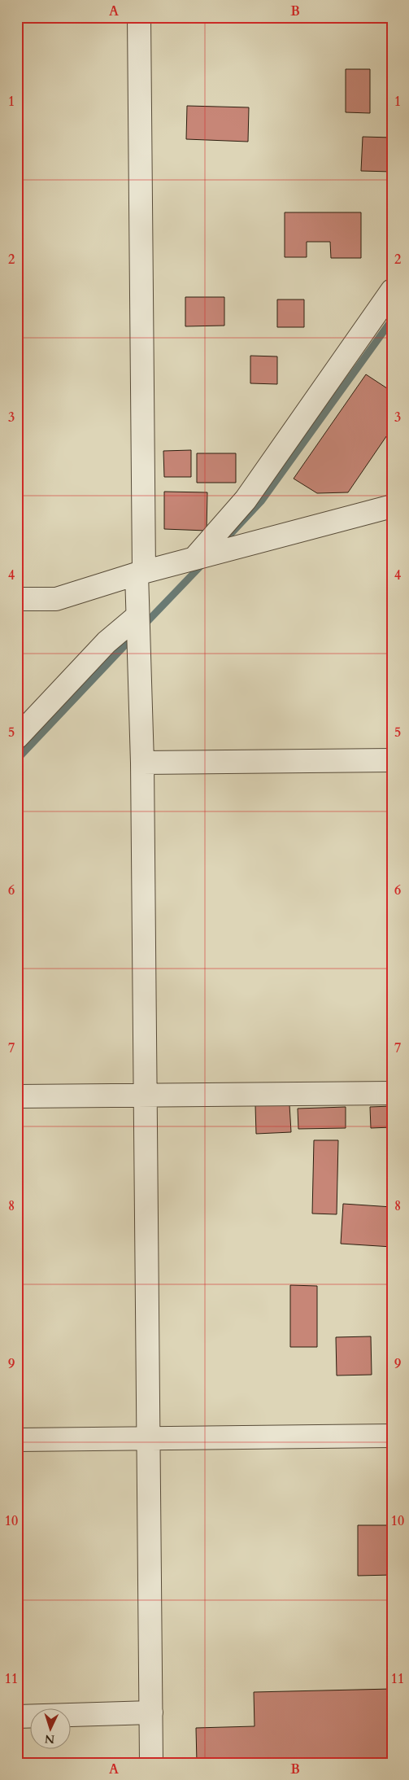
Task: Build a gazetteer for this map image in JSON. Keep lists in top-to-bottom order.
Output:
{
  "north": "bottom",
  "grid": {
    "columns": ["A", "B"],
    "rows": [
      "1",
      "2",
      "3",
      "4",
      "5",
      "6",
      "7",
      "8",
      "9",
      "10",
      "11"
    ]
  }
}
